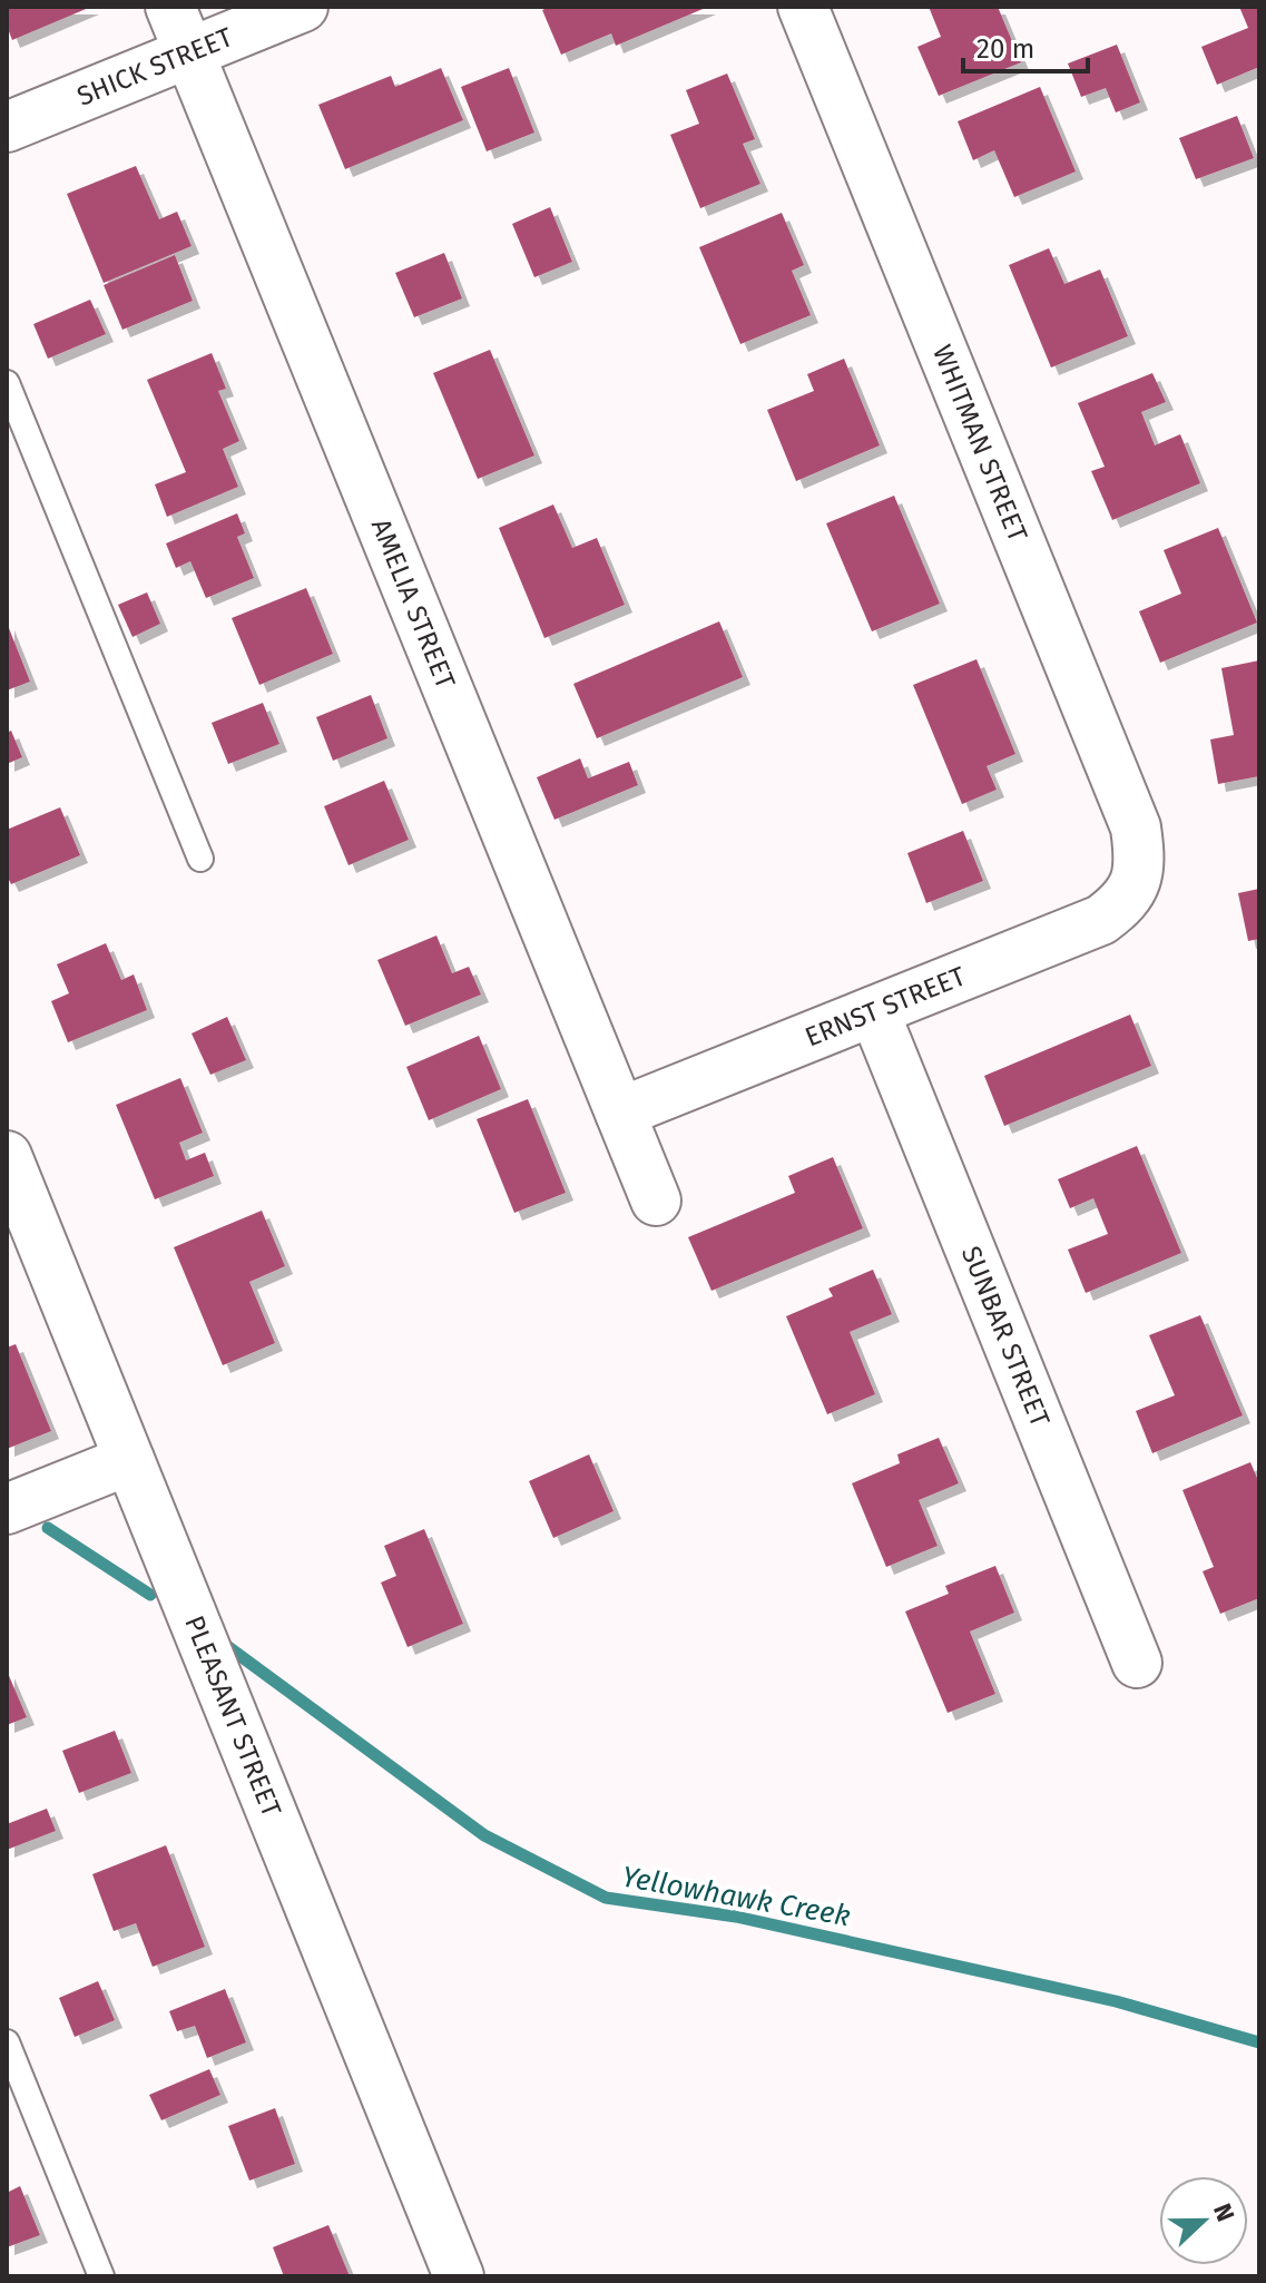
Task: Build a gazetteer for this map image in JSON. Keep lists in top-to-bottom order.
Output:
{
  "streets": {
    "street": [
      "SHICK STREET",
      "WHITMAN STREET",
      "AMELIA STREET",
      "ERNST STREET",
      "SUNBAR STREET",
      "PLEASANT STREET"
    ]
  },
  "crossings": [
    ["SHICK STREET", "AMELIA STREET"],
    ["WHITMAN STREET", "ERNST STREET"],
    ["AMELIA STREET", "ERNST STREET"],
    ["ERNST STREET", "SUNBAR STREET"]
  ],
  "water": ["Yellowhawk Creek"],
  "scale_bar": "20 m",
  "north": "right"
}
